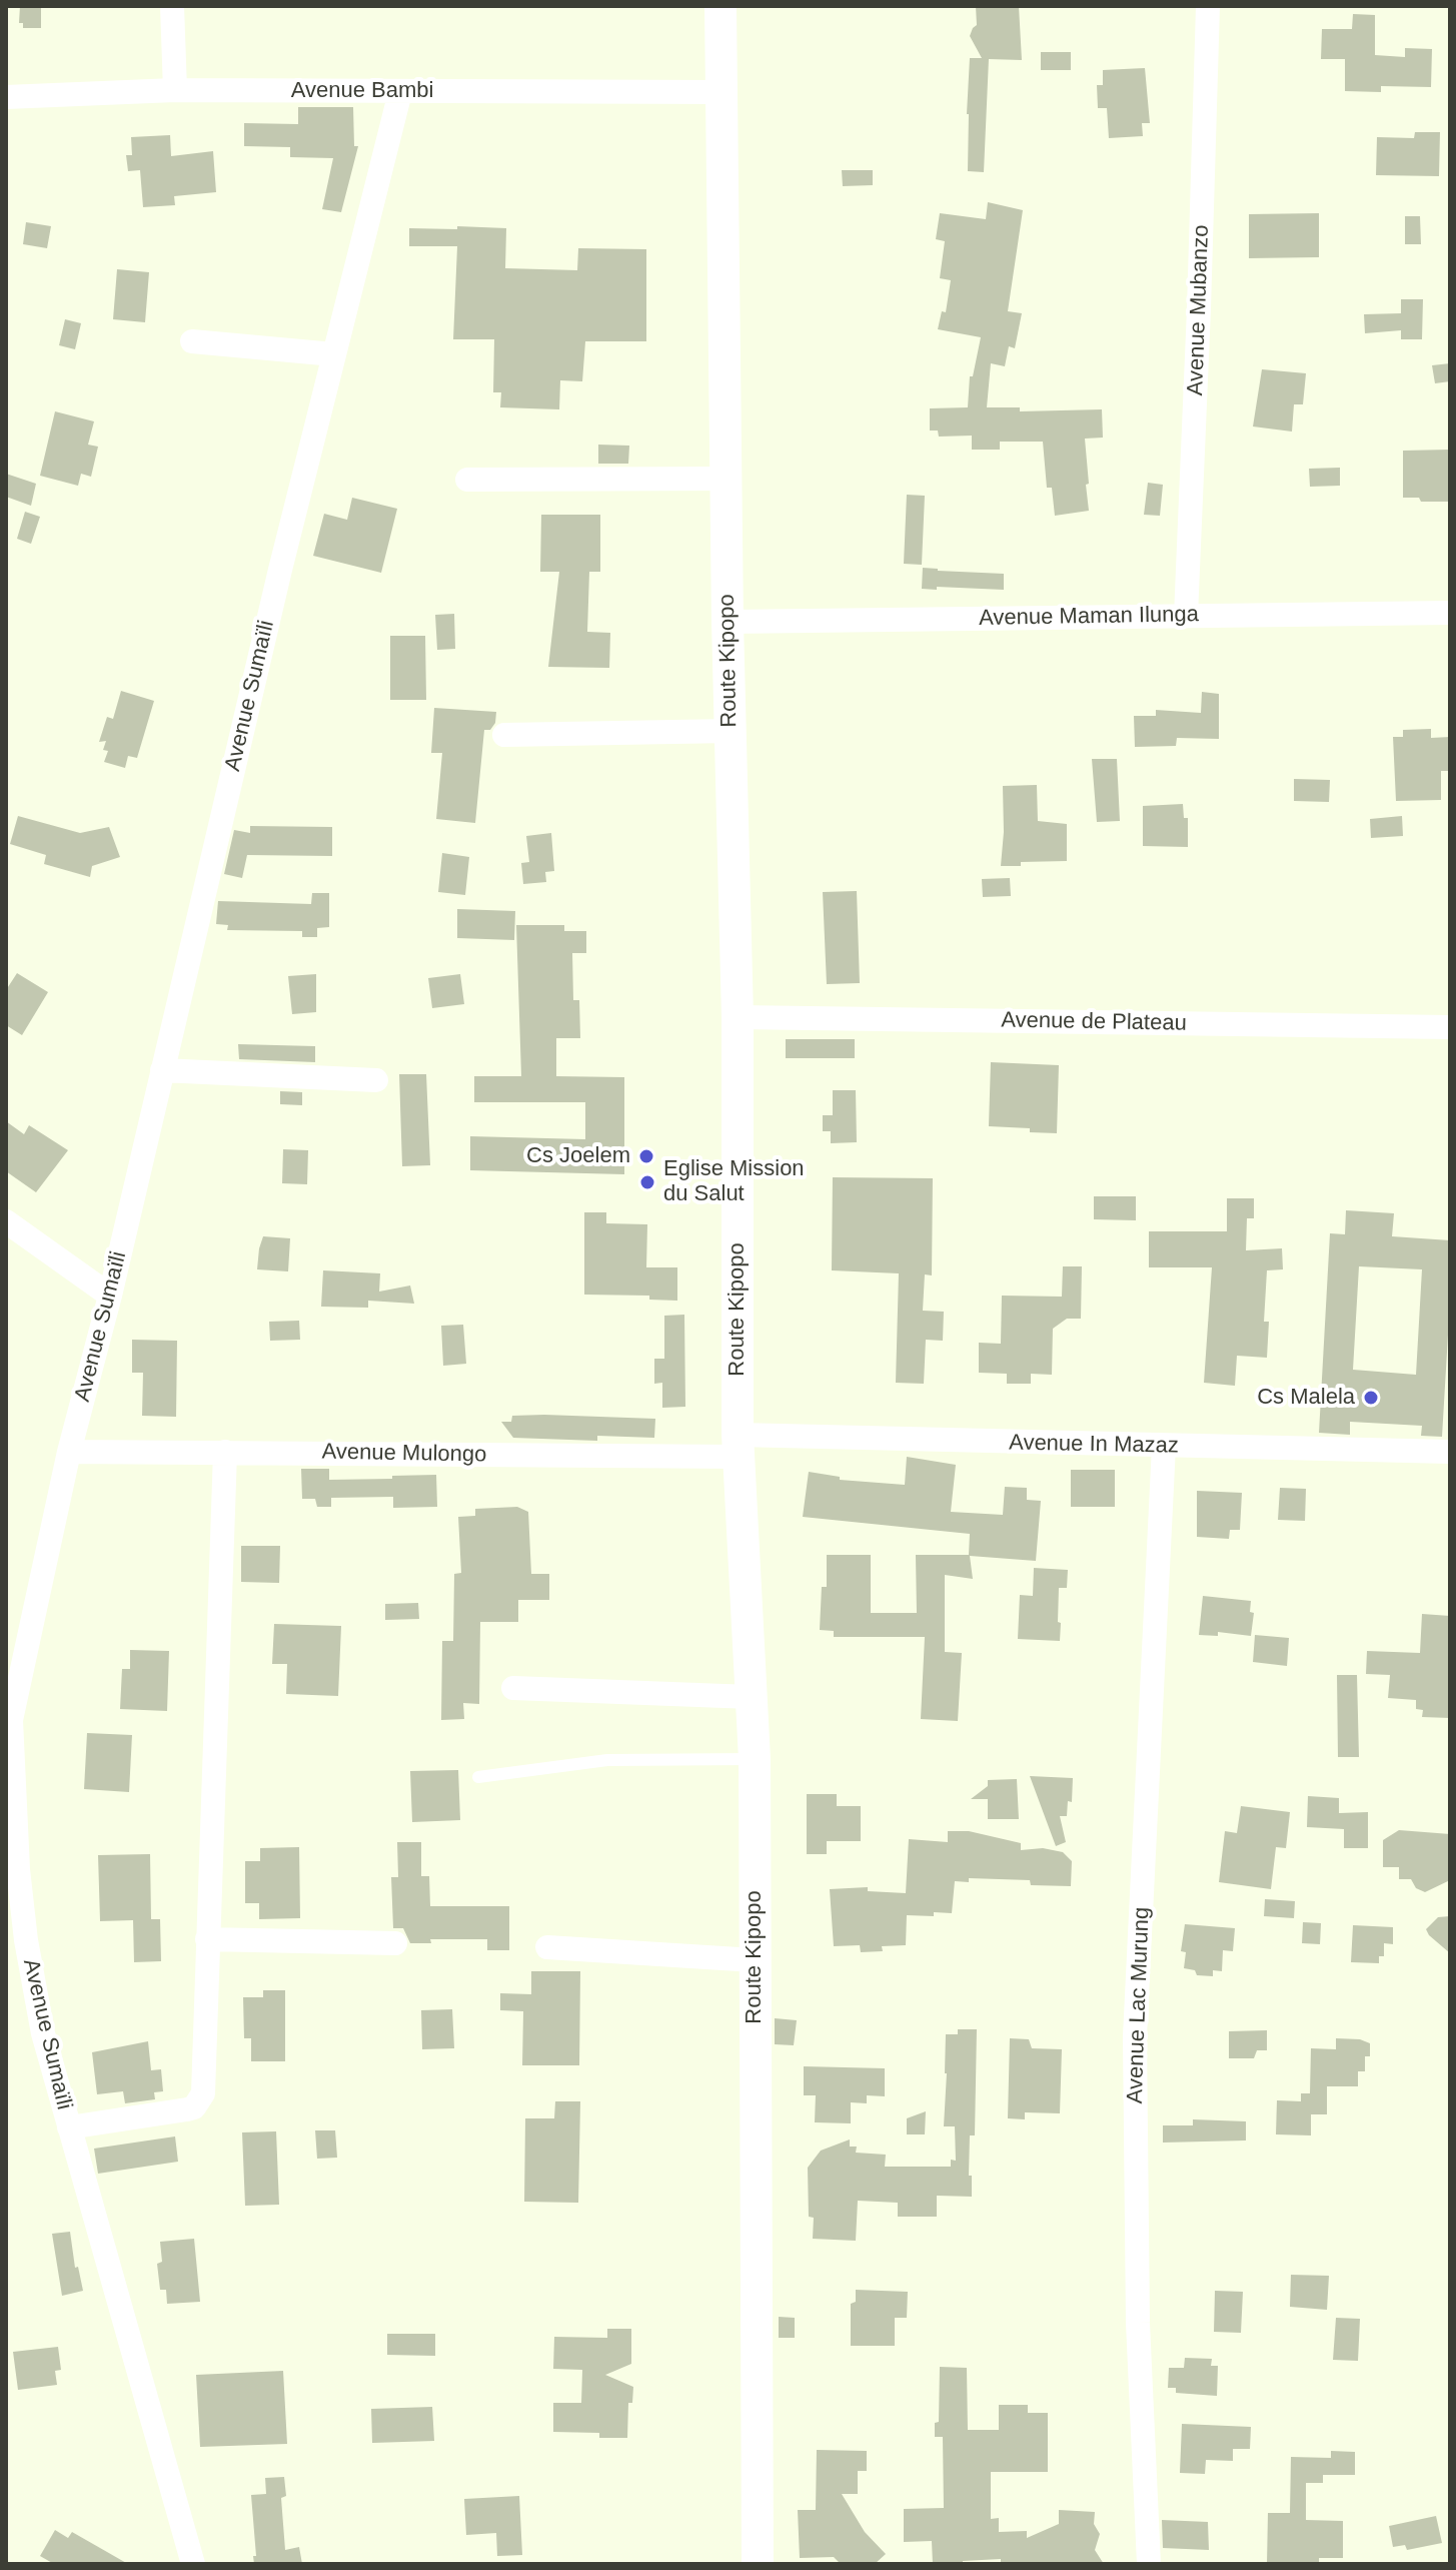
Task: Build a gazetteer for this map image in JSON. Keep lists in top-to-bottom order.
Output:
{
  "streets": {
    "main road": ["Route Kipopo"],
    "street": [
      "Avenue Bambi",
      "Avenue Mubanzo",
      "Avenue Maman Ilunga",
      "Avenue Sumaïli",
      "Avenue de Plateau",
      "Avenue In Mazaz",
      "Avenue Mulongo",
      "Avenue Lac Murung"
    ]
  },
  "crossings": [
    ["Avenue Bambi", "Route Kipopo"],
    ["Avenue Bambi", "Avenue Sumaïli"],
    ["Avenue Mubanzo", "Avenue Maman Ilunga"],
    ["Avenue Maman Ilunga", "Route Kipopo"],
    ["Route Kipopo", "Avenue de Plateau"],
    ["Route Kipopo", "Avenue In Mazaz"],
    ["Route Kipopo", "Avenue Mulongo"],
    ["Avenue Sumaïli", "Avenue Mulongo"],
    ["Avenue In Mazaz", "Avenue Mulongo"],
    ["Avenue In Mazaz", "Avenue Lac Murung"]
  ],
  "places": ["Cs Joelem", "Eglise Mission du Salut", "Cs Malela"]
}
